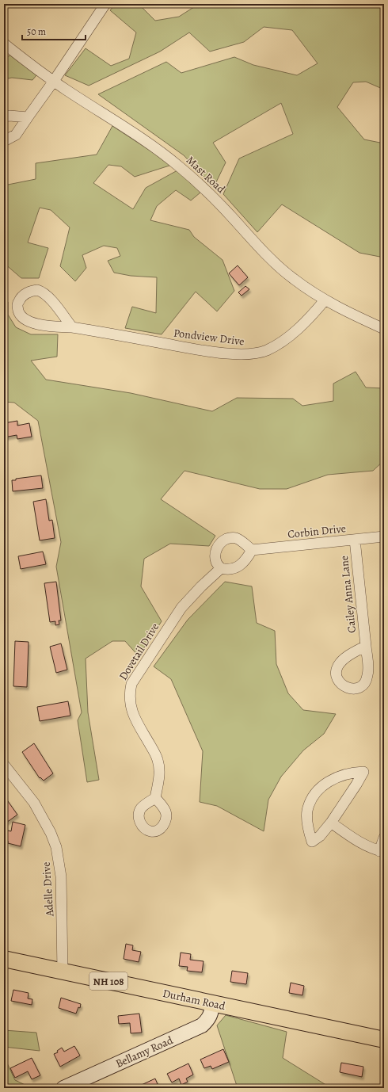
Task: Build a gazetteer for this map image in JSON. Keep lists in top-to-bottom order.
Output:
{
  "streets": {
    "main road": ["NH 108", "Durham Road"],
    "street": [
      "Mast Road",
      "Pondview Drive",
      "Corbin Drive",
      "Cailey Anna Lane",
      "Dovetail Drive",
      "Adelle Drive",
      "Bellamy Road"
    ]
  },
  "crossings": [
    ["Mast Road", "Pondview Drive"],
    ["Corbin Drive", "Cailey Anna Lane"],
    ["Corbin Drive", "Dovetail Drive"],
    ["Adelle Drive", "Durham Road"],
    ["Durham Road", "Bellamy Road"]
  ],
  "scale_bar": "50 m"
}
